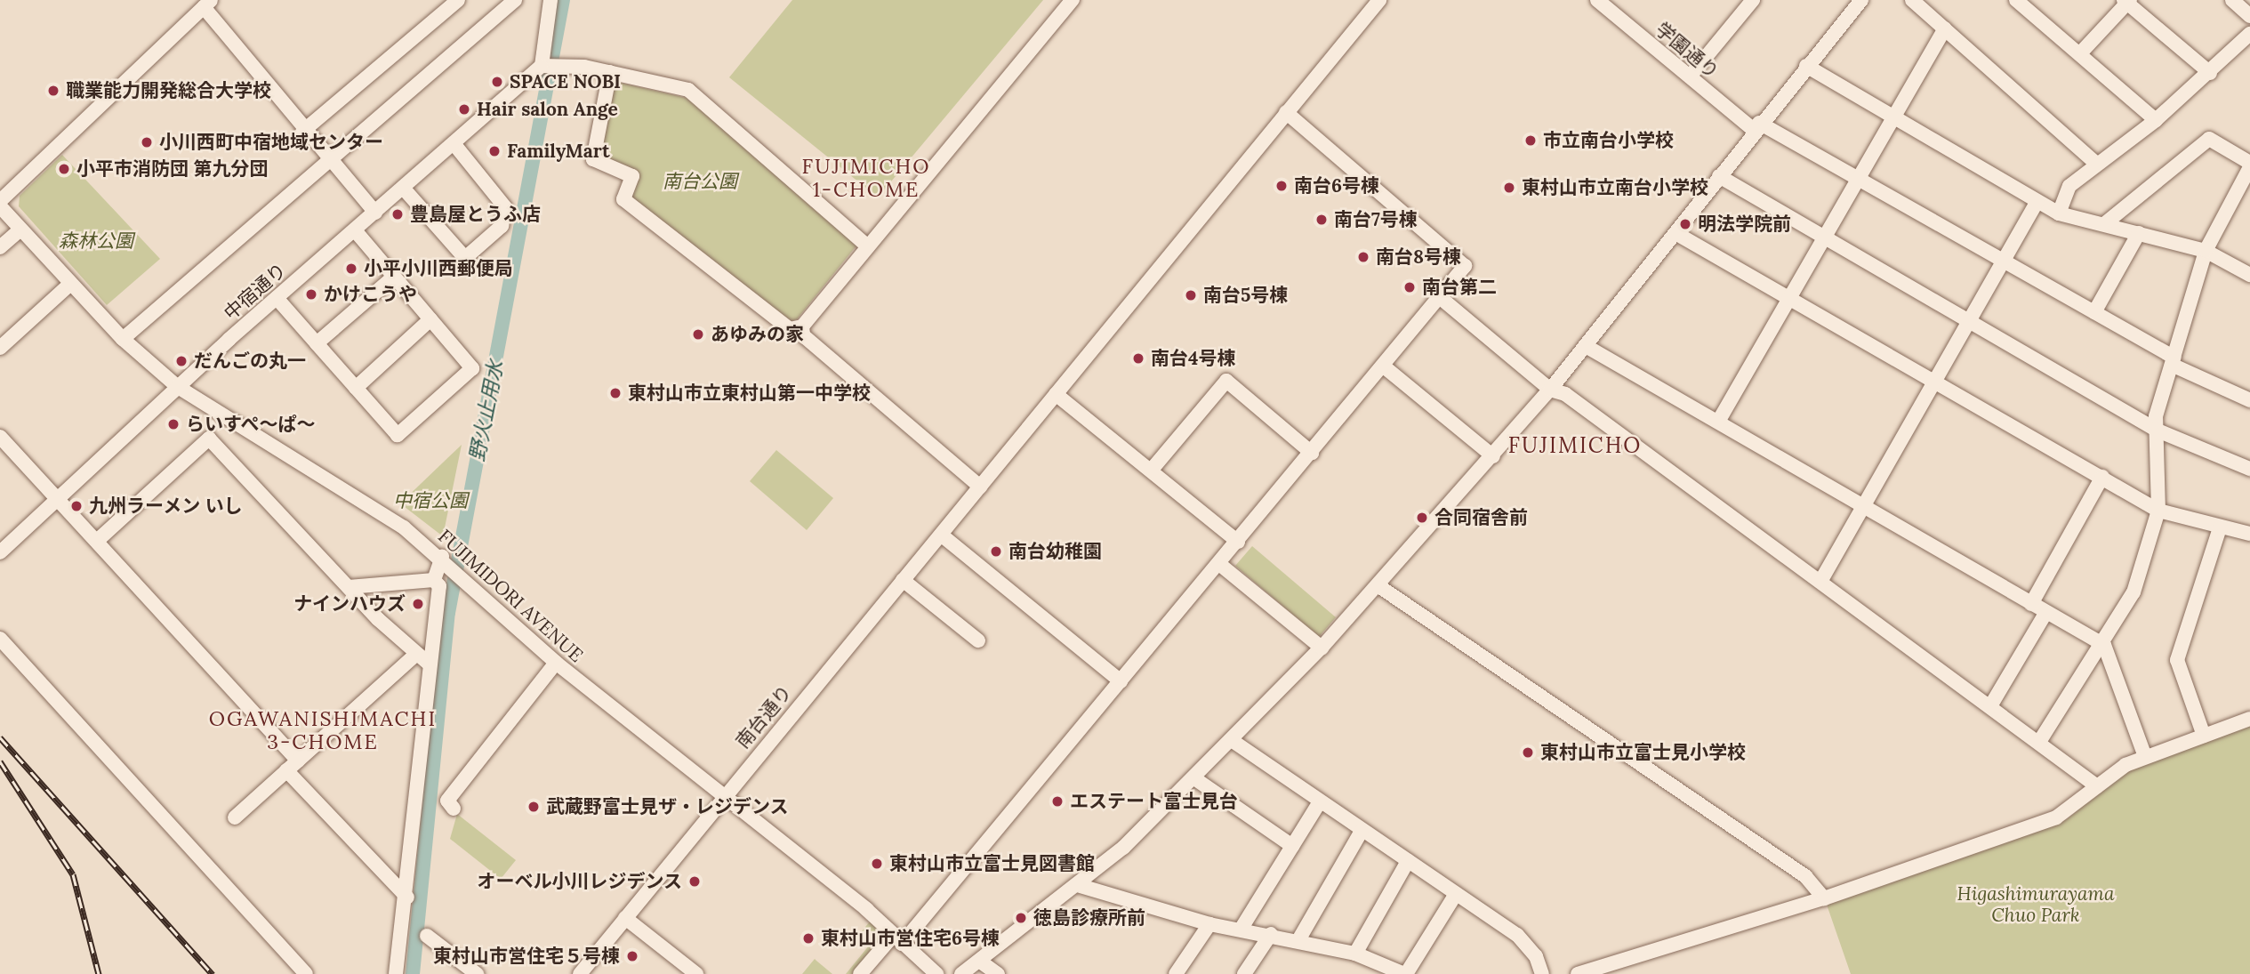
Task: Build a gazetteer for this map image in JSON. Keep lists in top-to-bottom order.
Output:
{
  "streets": {
    "street": [
      "学園通り",
      "中宿通り",
      "FUJIMIDORI AVENUE",
      "南台通り"
    ]
  },
  "crossings": [
    ["中宿通り", "FUJIMIDORI AVENUE"],
    ["FUJIMIDORI AVENUE", "南台通り"]
  ],
  "districts": ["FUJIMICHO 1-CHOME", "FUJIMICHO", "OGAWANISHIMACHI 3-CHOME"],
  "water": ["野火止用水"],
  "parks": [
    "南台公園",
    "森林公園",
    "中宿公園",
    "Higashimurayama Chuo Park"
  ],
  "places": [
    "SPACE NOBI",
    "職業能力開発総合大学校",
    "Hair salon Ange",
    "市立南台小学校",
    "小川西町中宿地域センター",
    "FamilyMart",
    "小平市消防団 第九分団",
    "南台6号棟",
    "東村山市立南台小学校",
    "豊島屋とうふ店",
    "南台7号棟",
    "明法学院前",
    "南台8号棟",
    "小平小川西郵便局",
    "南台第二",
    "かけこうや",
    "南台5号棟",
    "あゆみの家",
    "南台4号棟",
    "だんごの丸一",
    "東村山市立東村山第一中学校",
    "らいすぺ～ぱ～",
    "九州ラーメン いし",
    "合同宿舎前",
    "南台幼稚園",
    "ナインハウズ",
    "東村山市立富士見小学校",
    "エステート富士見台",
    "武蔵野富士見ザ・レジデンス",
    "東村山市立富士見図書館",
    "オーベル小川レジデンス",
    "徳島診療所前",
    "東村山市営住宅6号棟",
    "東村山市営住宅５号棟"
  ]
}
